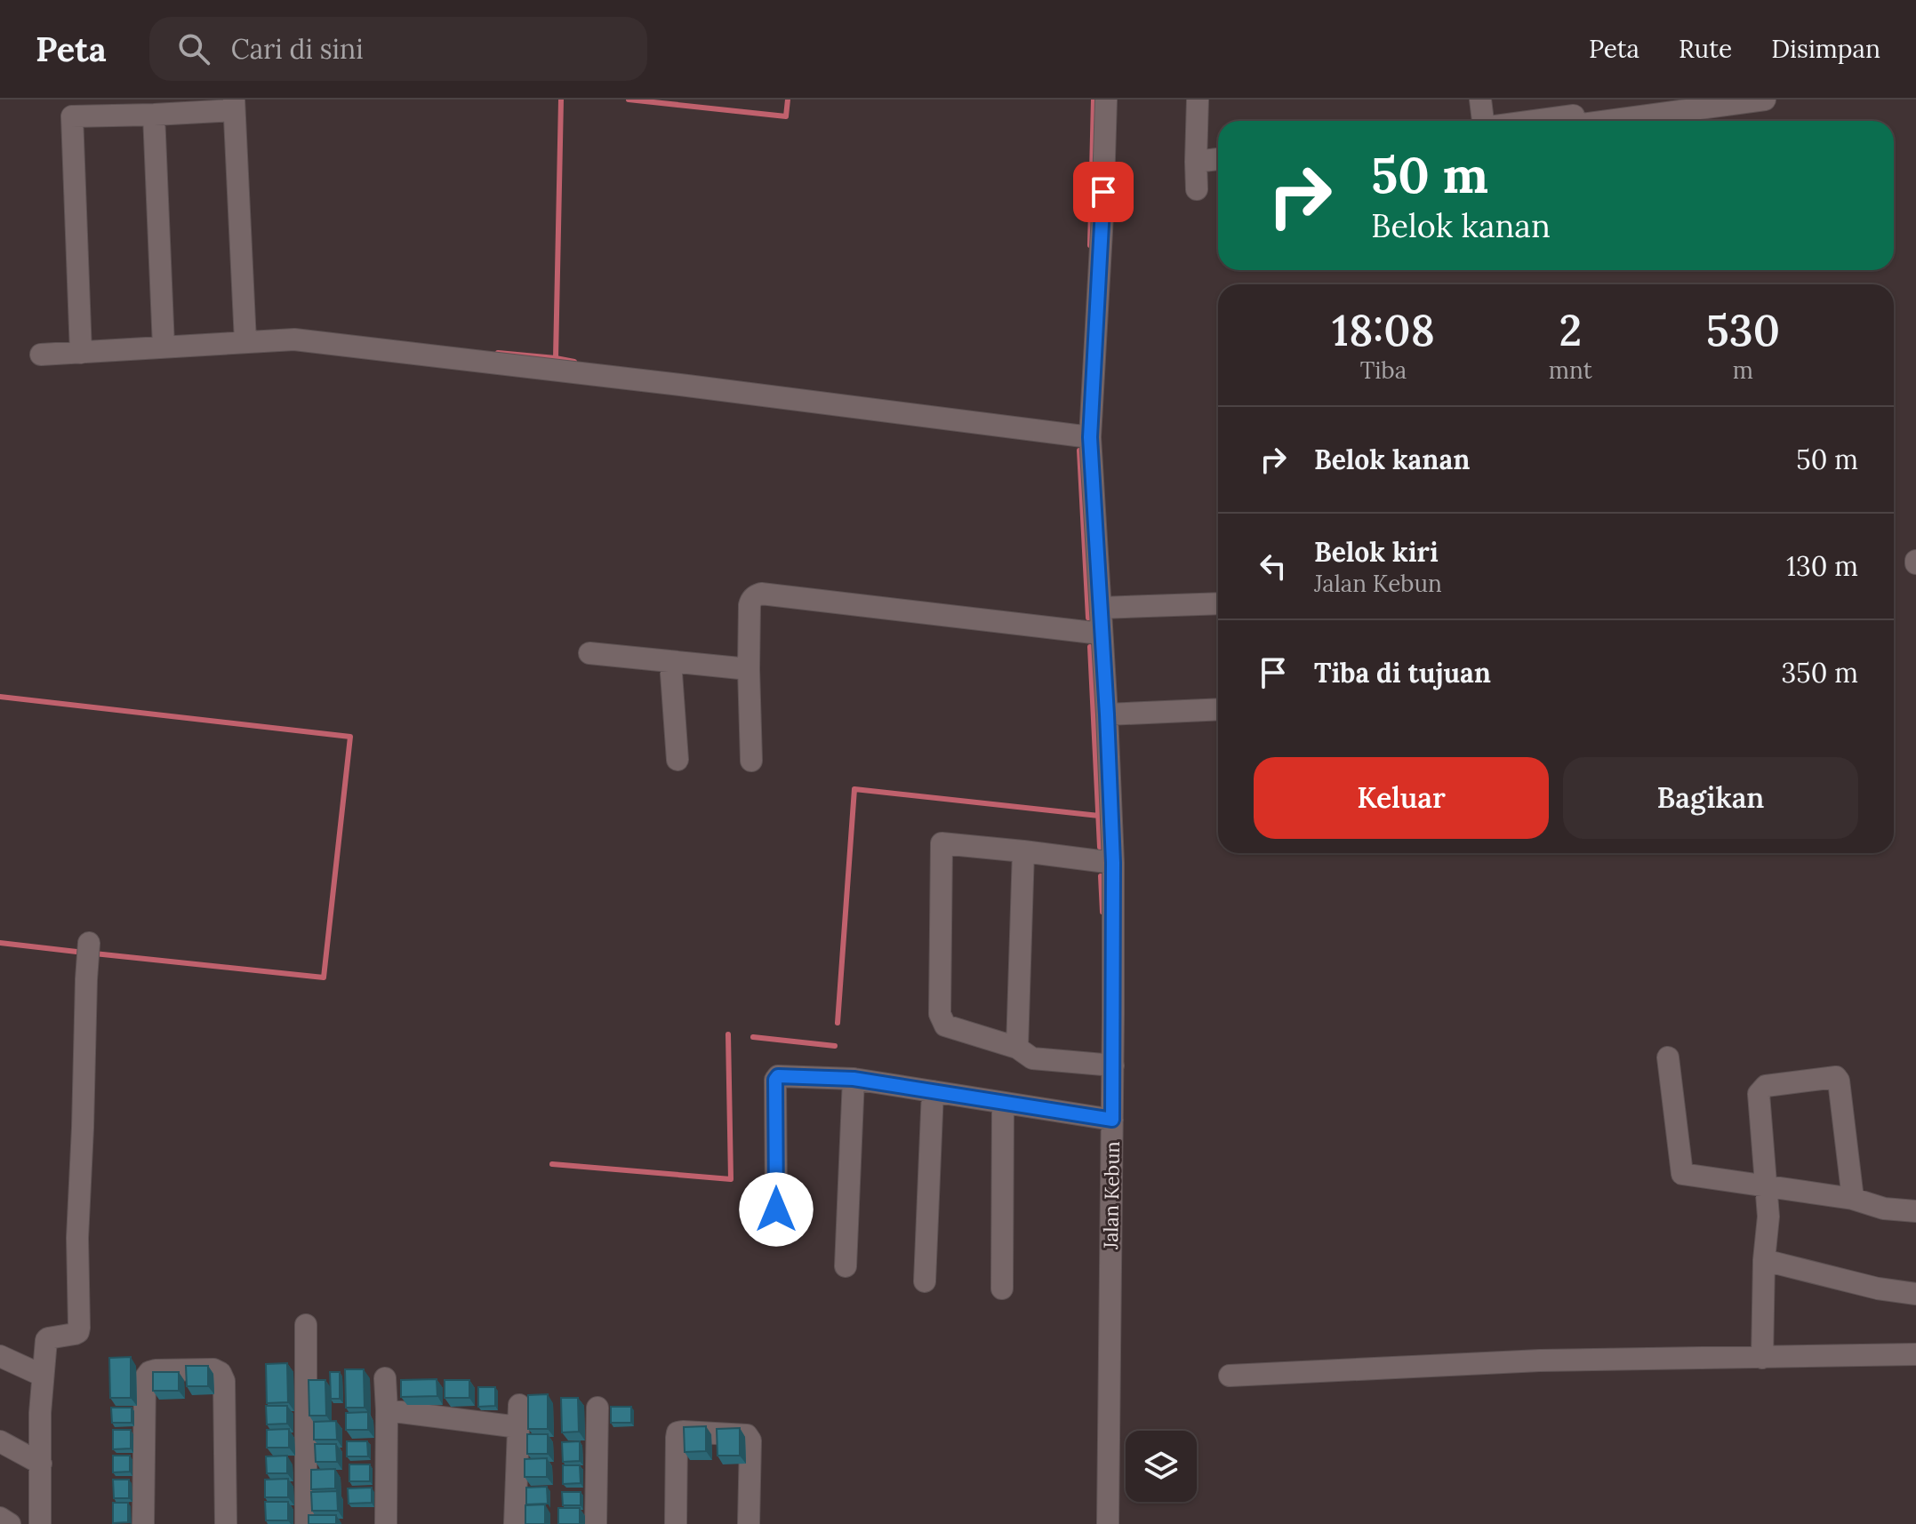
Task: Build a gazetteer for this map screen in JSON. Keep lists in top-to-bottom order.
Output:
{
  "streets": {
    "street": ["Jalan Kebun"]
  },
  "page": {
    "header": "Peta",
    "search": "Cari di sini",
    "nav": ["Peta", "Rute", "Disimpan"],
    "turn": ["50 m", "Belok kanan"],
    "eta": [
      "18:08",
      "Tiba",
      "2",
      "mnt",
      "530",
      "m"
    ],
    "list": [
      {
        "name": "Belok kanan",
        "value": "50 m"
      },
      {
        "name": "Belok kiri",
        "note": "Jalan Kebun",
        "value": "130 m"
      },
      {
        "name": "Tiba di tujuan",
        "value": "350 m"
      }
    ],
    "buttons": ["Keluar", "Bagikan"]
  }
}
